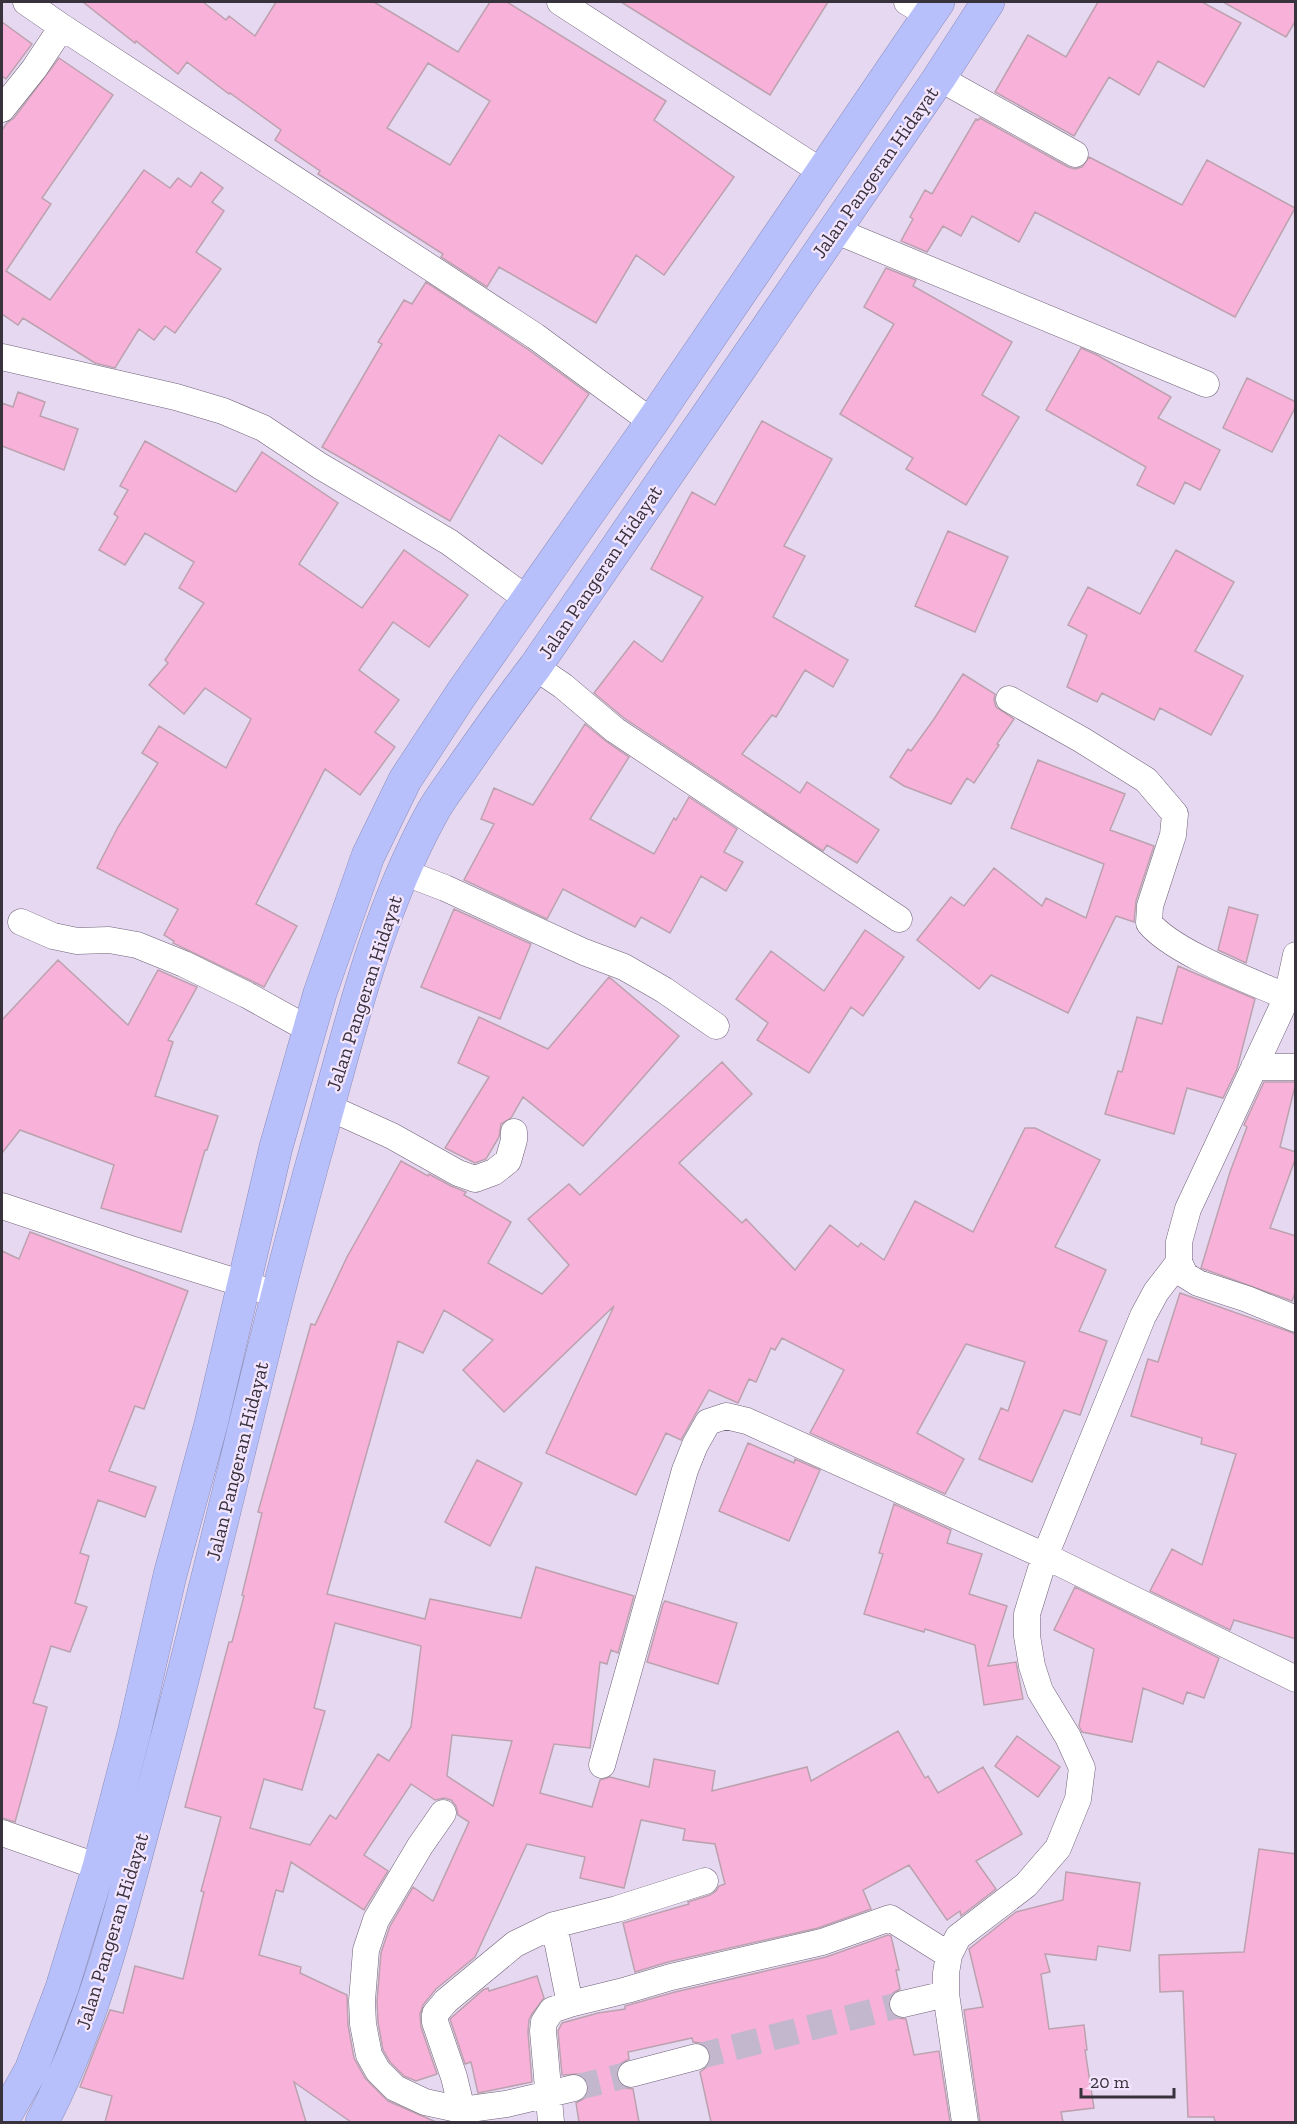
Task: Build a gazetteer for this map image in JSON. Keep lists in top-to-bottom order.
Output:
{
  "streets": {
    "highway": ["Jalan Pangeran Hidayat"]
  },
  "scale_bar": "20 m"
}
